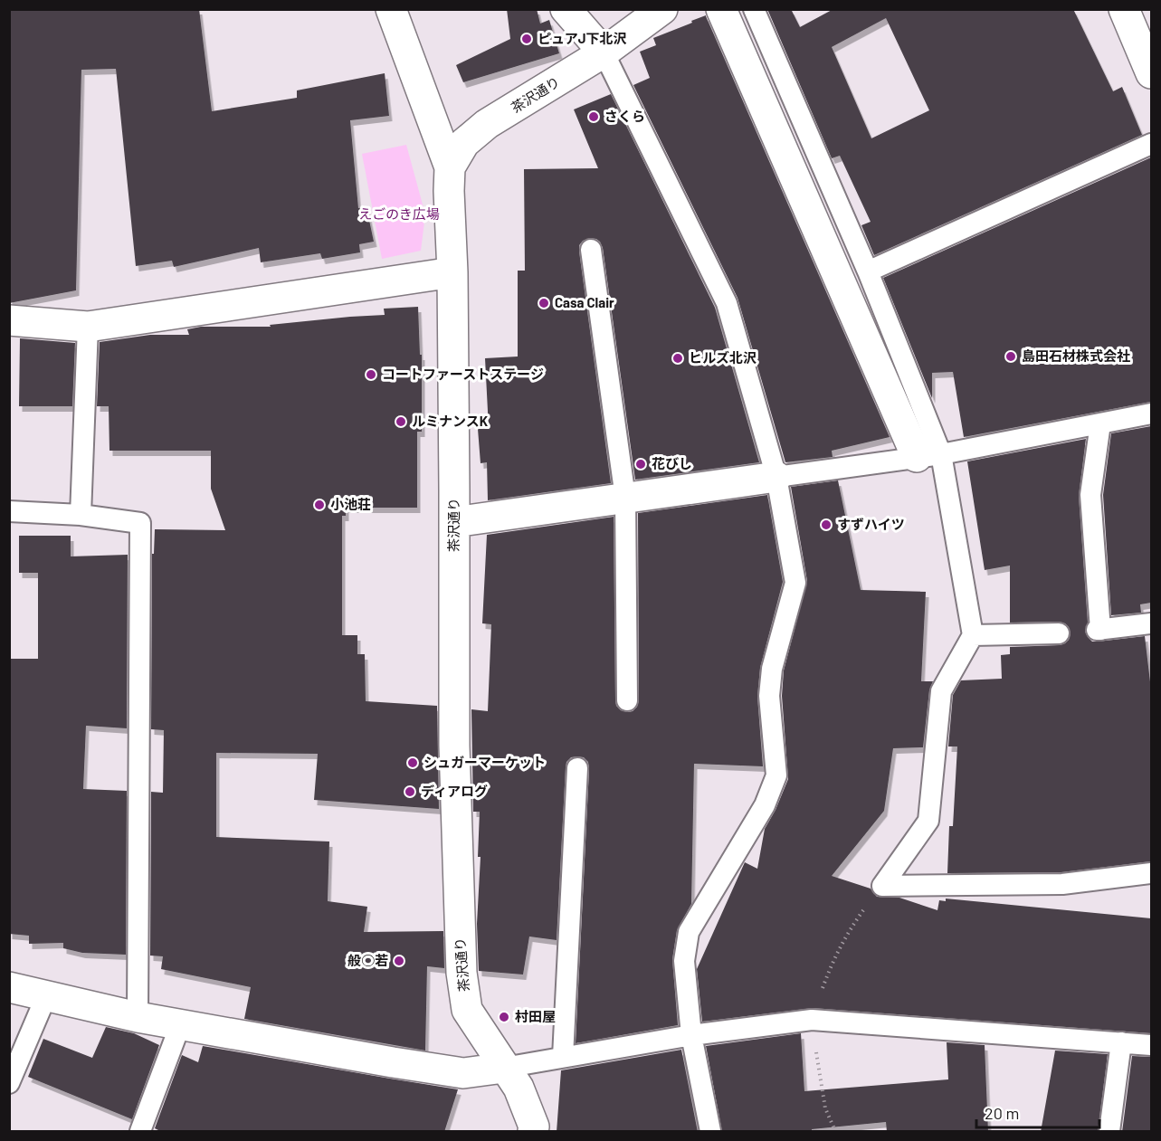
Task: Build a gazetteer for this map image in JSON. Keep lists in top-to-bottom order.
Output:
{
  "streets": {
    "street": ["茶沢通り"]
  },
  "parks": ["えごのき広場"],
  "places": [
    "ピュアJ下北沢",
    "さくら",
    "Casa Clair",
    "島田石材株式会社",
    "ヒルズ北沢",
    "コートファーストステージ",
    "ルミナンスK",
    "花びし",
    "小池荘",
    "すずハイツ",
    "シュガーマーケット",
    "ディアログ",
    "般○若",
    "村田屋"
  ],
  "scale_bar": "20 m"
}
